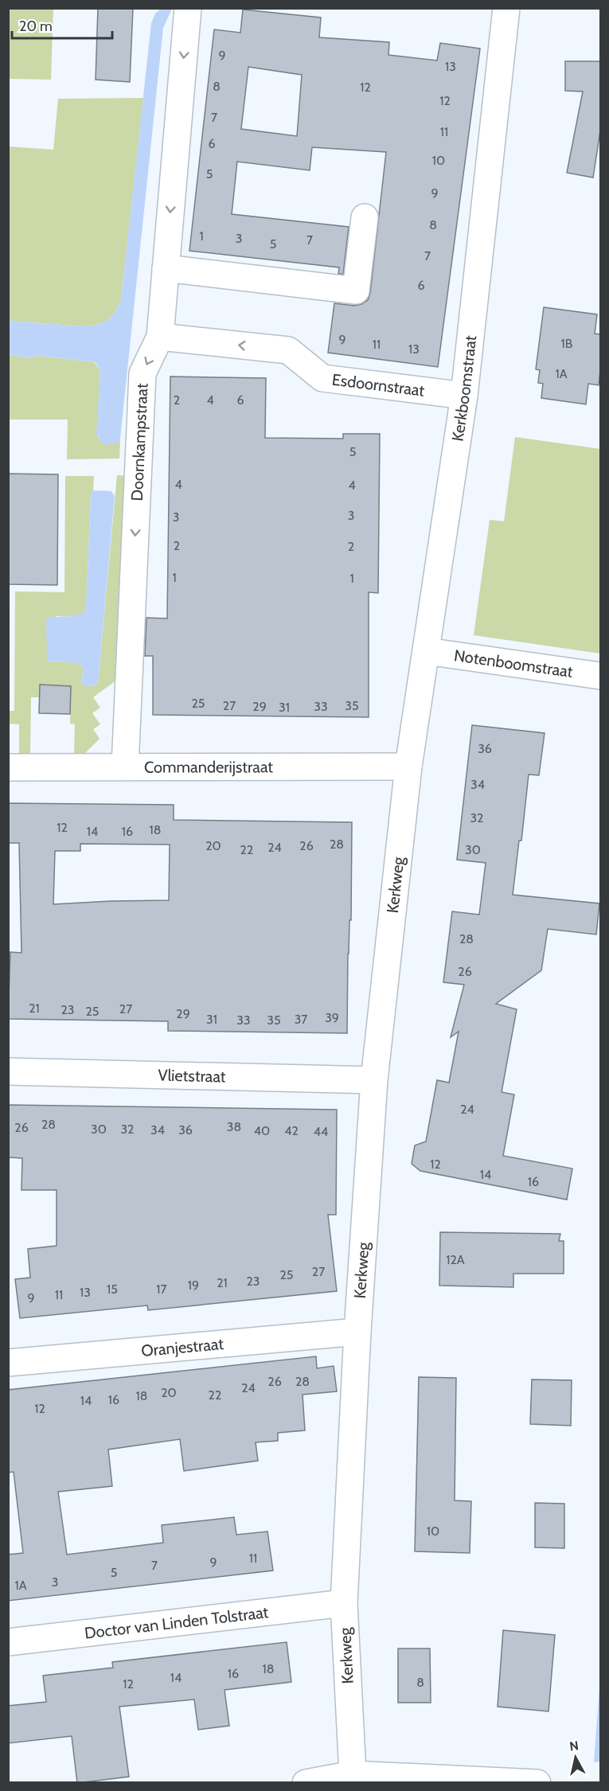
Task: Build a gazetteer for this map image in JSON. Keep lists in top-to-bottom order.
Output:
{
  "streets": {
    "street": [
      "Esdoornstraat",
      "Kerkboomstraat",
      "Doornkampstraat",
      "Notenboomstraat",
      "Commanderijstraat",
      "Kerkweg",
      "Vlietstraat",
      "Oranjestraat",
      "Doctor van Linden Tolstraat"
    ]
  },
  "crossings": [
    ["Esdoornstraat", "Kerkboomstraat"],
    ["Esdoornstraat", "Doornkampstraat"],
    ["Kerkboomstraat", "Notenboomstraat"],
    ["Kerkboomstraat", "Commanderijstraat"],
    ["Kerkboomstraat", "Kerkweg"],
    ["Doornkampstraat", "Commanderijstraat"],
    ["Commanderijstraat", "Kerkweg"],
    ["Kerkweg", "Vlietstraat"],
    ["Kerkweg", "Oranjestraat"],
    ["Kerkweg", "Doctor van Linden Tolstraat"]
  ],
  "one_way": ["Esdoornstraat", "Doornkampstraat"],
  "house_numbers": [
    "9",
    "13",
    "8",
    "12",
    "12",
    "7",
    "11",
    "6",
    "10",
    "5",
    "9",
    "8",
    "1",
    "3",
    "7",
    "5",
    "7",
    "6",
    "9",
    "1B",
    "11",
    "13",
    "1A",
    "2",
    "4",
    "6",
    "5",
    "4",
    "4",
    "3",
    "3",
    "2",
    "2",
    "1",
    "1",
    "25",
    "27",
    "35",
    "29",
    "33",
    "31",
    "36",
    "34",
    "32",
    "12",
    "18",
    "14",
    "16",
    "28",
    "20",
    "26",
    "24",
    "22",
    "30",
    "28",
    "26",
    "21",
    "27",
    "23",
    "25",
    "29",
    "39",
    "31",
    "37",
    "33",
    "35",
    "24",
    "28",
    "38",
    "26",
    "30",
    "32",
    "34",
    "36",
    "40",
    "42",
    "44",
    "12",
    "14",
    "16",
    "12A",
    "27",
    "25",
    "23",
    "21",
    "19",
    "15",
    "17",
    "13",
    "11",
    "9",
    "26",
    "28",
    "24",
    "20",
    "22",
    "18",
    "16",
    "14",
    "12",
    "10",
    "11",
    "9",
    "7",
    "5",
    "3",
    "1A",
    "18",
    "16",
    "14",
    "8",
    "12"
  ],
  "scale_bar": "20 m",
  "north": "top"
}
